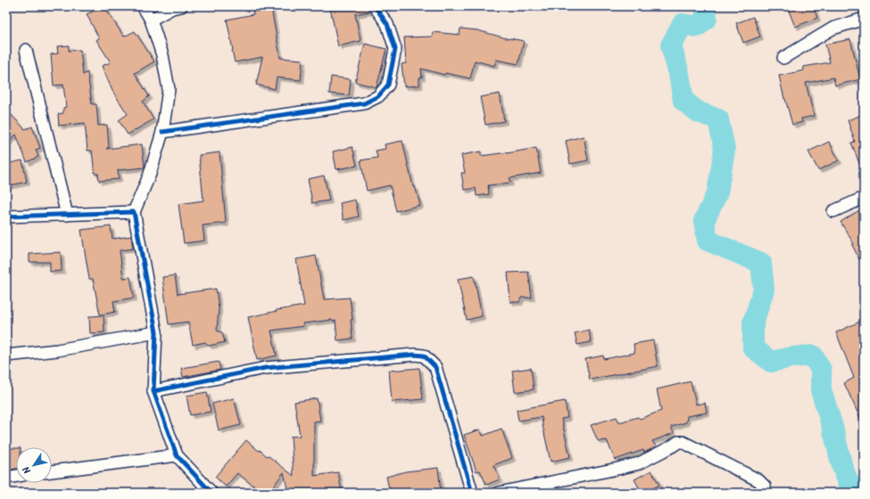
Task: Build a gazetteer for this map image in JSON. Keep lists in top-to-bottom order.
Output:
{
  "north": "bottom left"
}
